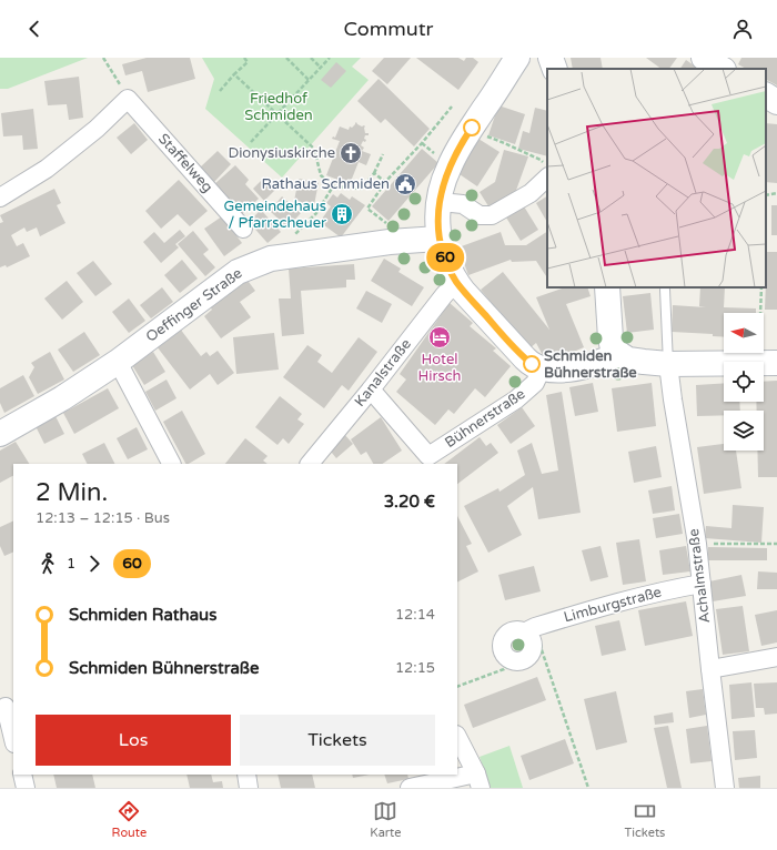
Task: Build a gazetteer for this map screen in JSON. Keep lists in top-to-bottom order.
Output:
{
  "streets": {
    "street": [
      "Staffelweg",
      "Oeffinger Straße",
      "Kanalstraße",
      "Bühnerstraße",
      "Achalmstraße",
      "Limburgstraße"
    ]
  },
  "crossings": [
    ["Kanalstraße", "Bühnerstraße"],
    ["Achalmstraße", "Limburgstraße"]
  ],
  "parks": ["Friedhof Schmiden"],
  "places": {
    "church": ["Dionysiuskirche"],
    "public building": ["Rathaus Schmiden"],
    "building": ["Gemeindehaus / Pfarrscheuer"],
    "hotel": ["Hotel Hirsch"],
    "other": ["Schmiden Bühnerstraße"]
  },
  "lines": ["bus line 60"],
  "north": "left",
  "page": {
    "header": "Commutr",
    "on_map": "60",
    "heading": ["2 Min.", "12:13 – 12:15 · Bus", "3.20 €"],
    "legs": ["1", "60"],
    "list": [
      {
        "name": "Schmiden Rathaus",
        "value": "12:14"
      },
      {
        "name": "Schmiden Bühnerstraße",
        "value": "12:15"
      }
    ],
    "buttons": ["Los", "Tickets"],
    "tabs": ["Route", "Karte", "Tickets"]
  }
}
